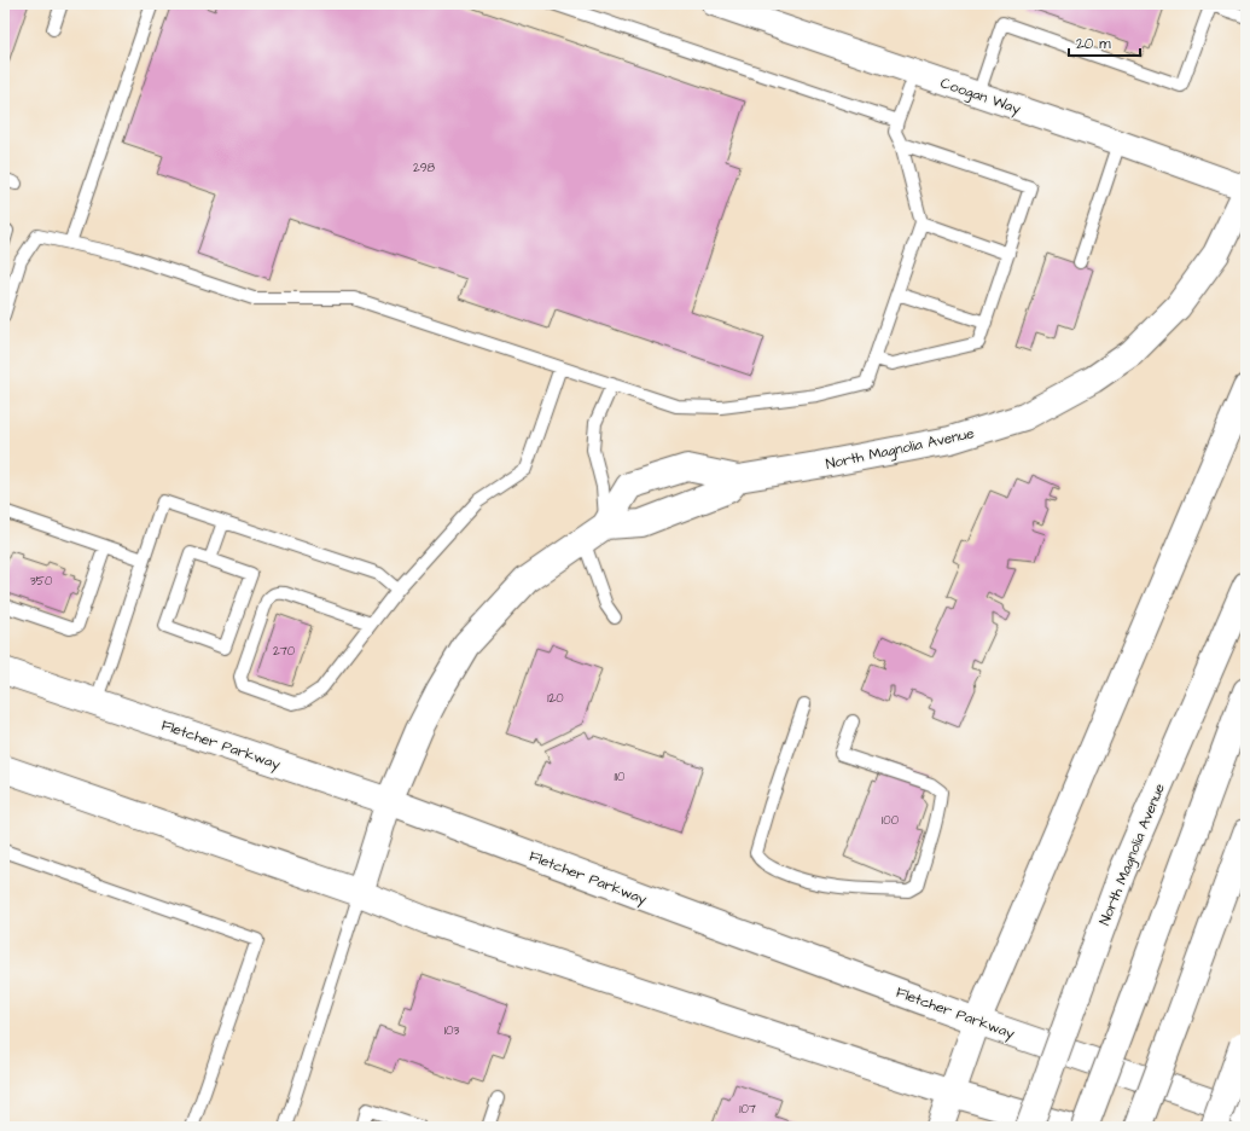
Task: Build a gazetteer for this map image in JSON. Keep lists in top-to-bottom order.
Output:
{
  "streets": {
    "main road": ["North Magnolia Avenue", "Fletcher Parkway"],
    "street": ["Coogan Way"]
  },
  "crossings": [
    ["Coogan Way", "North Magnolia Avenue"],
    ["North Magnolia Avenue", "Fletcher Parkway"]
  ],
  "house_numbers": [
    "298",
    "350",
    "270",
    "120",
    "110",
    "100",
    "103",
    "107"
  ],
  "scale_bar": "20 m"
}
